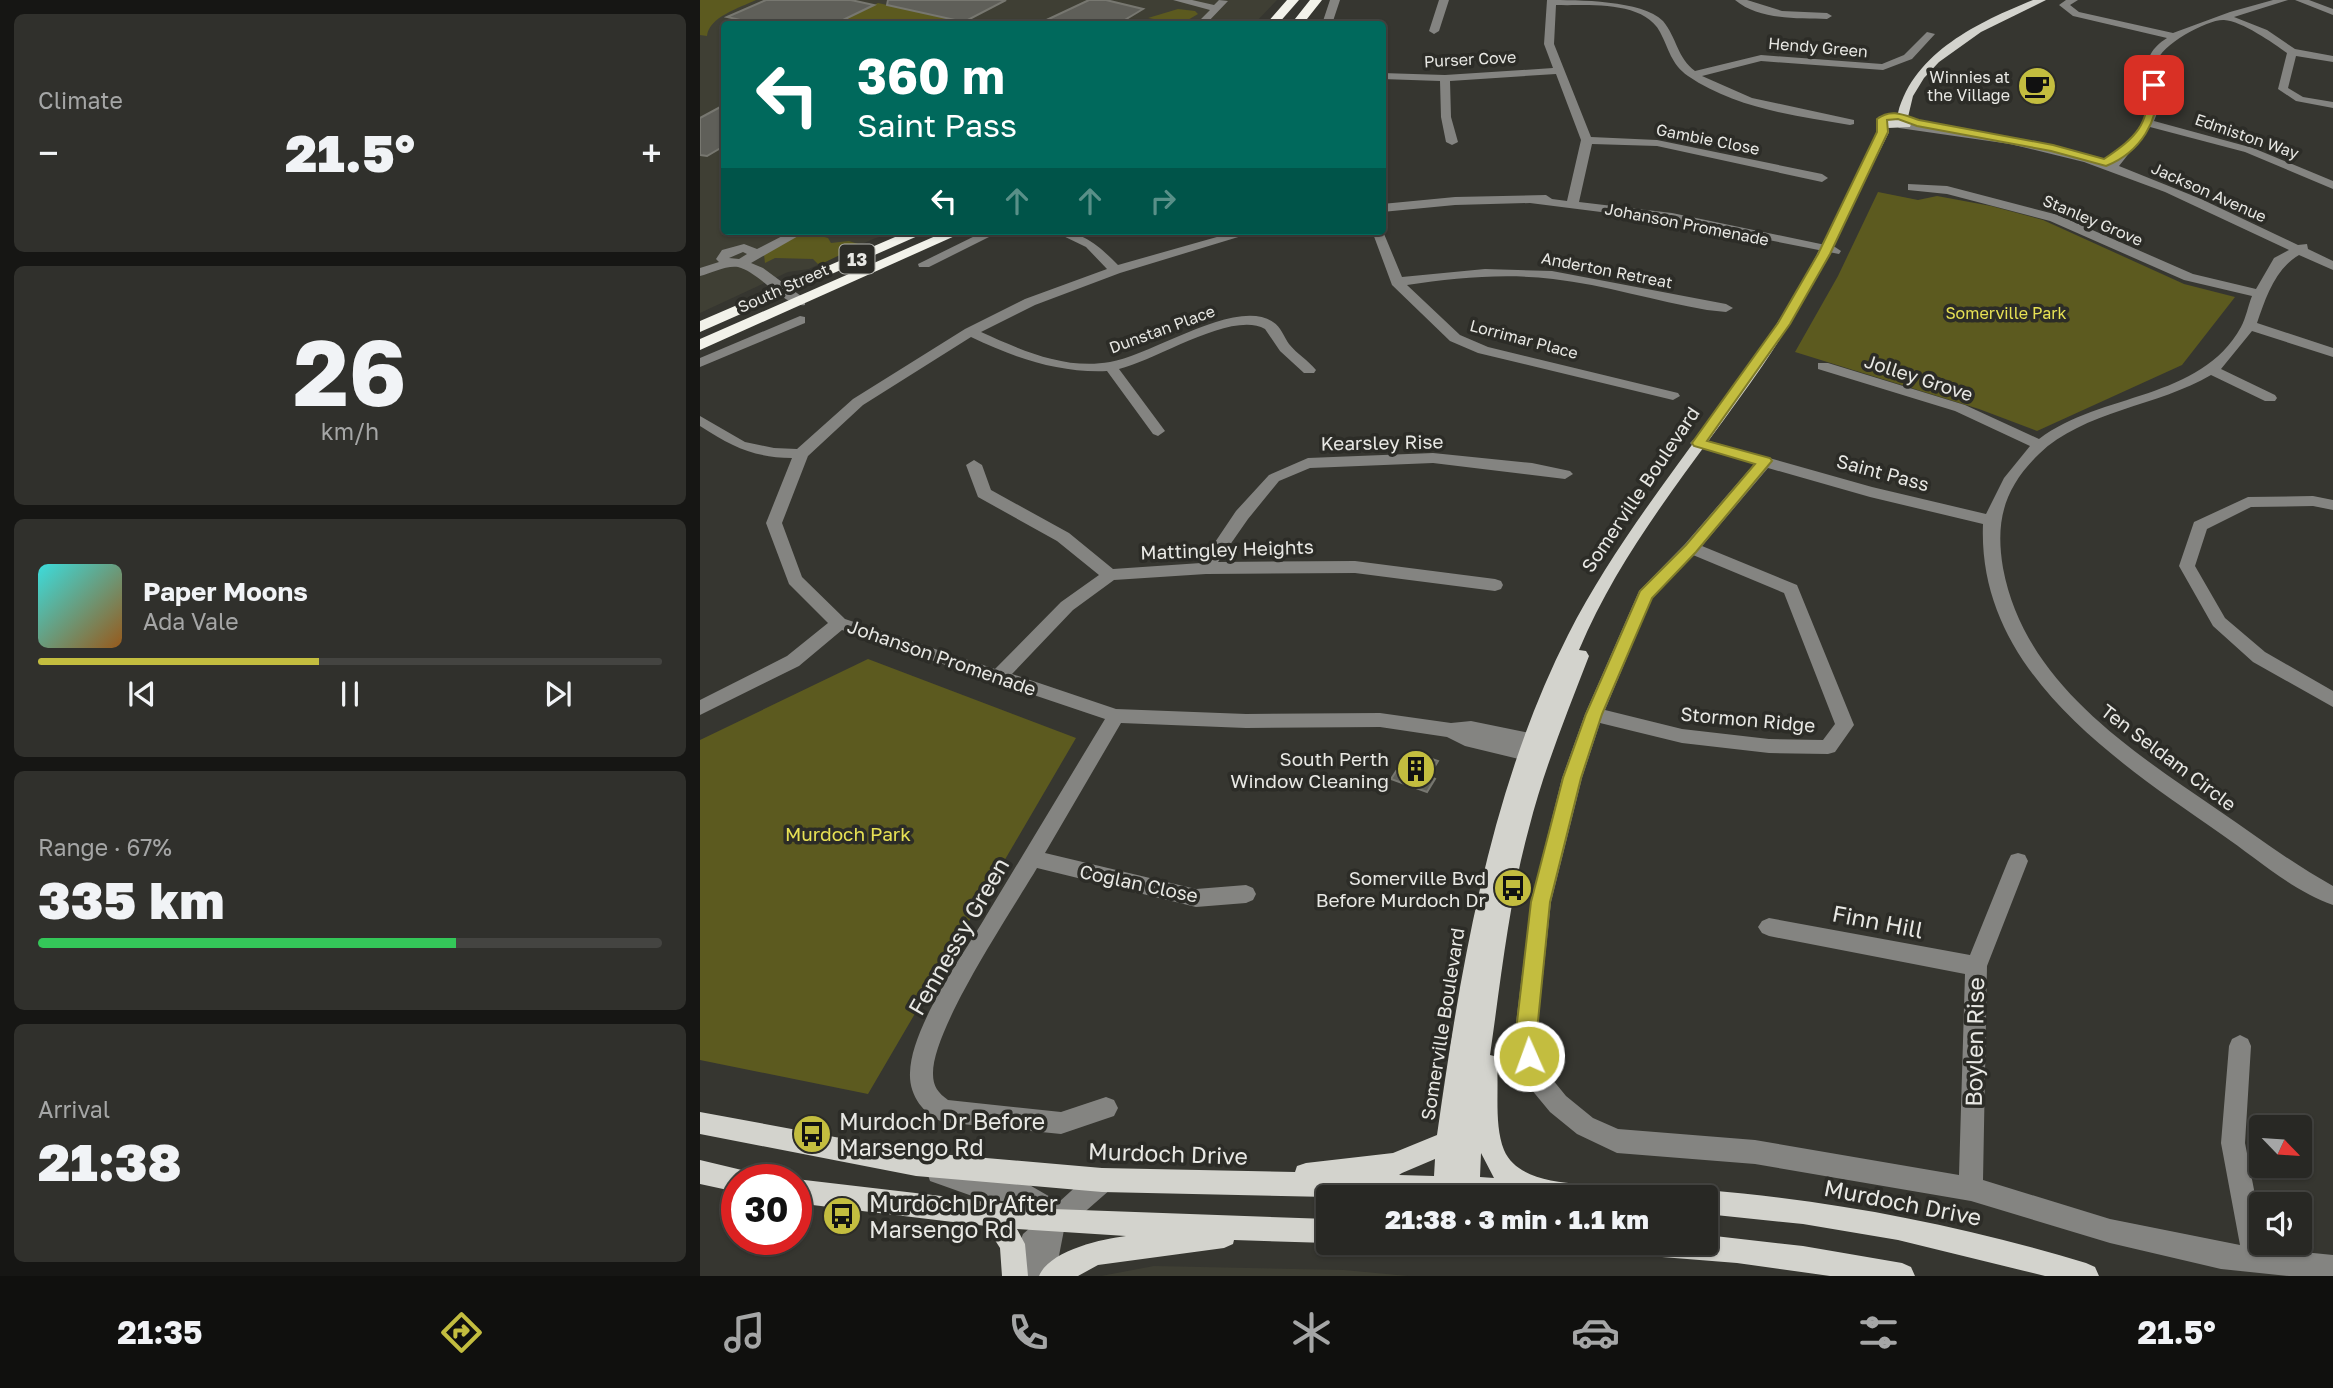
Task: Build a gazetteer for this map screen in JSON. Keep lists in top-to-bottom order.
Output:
{
  "streets": {
    "highway": ["13", "South Street"],
    "main road": ["Somerville Boulevard", "Murdoch Drive"],
    "street": [
      "Hendy Green",
      "Purser Cove",
      "Edmiston Way",
      "Gambie Close",
      "Jackson Avenue",
      "Stanley Grove",
      "Johanson Promenade",
      "Anderton Retreat",
      "Dunstan Place",
      "Lorrimar Place",
      "Jolley Grove",
      "Kearsley Rise",
      "Saint Pass",
      "Mattingley Heights",
      "Stormon Ridge",
      "Ten Seldam Circle",
      "Coglan Close",
      "Finn Hill",
      "Fennessy Green",
      "Boylen Rise"
    ]
  },
  "crossings": [
    ["Jackson Avenue", "Somerville Boulevard"],
    ["Jackson Avenue", "Ten Seldam Circle"],
    ["Stanley Grove", "Ten Seldam Circle"],
    ["Johanson Promenade", "Dunstan Place"],
    ["Johanson Promenade", "Somerville Boulevard"],
    ["Johanson Promenade", "Fennessy Green"],
    ["Anderton Retreat", "Lorrimar Place"],
    ["Jolley Grove", "Ten Seldam Circle"],
    ["Kearsley Rise", "Mattingley Heights"],
    ["Saint Pass", "Somerville Boulevard"],
    ["Saint Pass", "Ten Seldam Circle"],
    ["Coglan Close", "Fennessy Green"],
    ["Finn Hill", "Boylen Rise"]
  ],
  "parks": ["Somerville Park", "Murdoch Park"],
  "places": {
    "cafe": ["Winnies at the Village"],
    "building": ["South Perth Window Cleaning"],
    "bus stop": ["Somerville Bvd Before Murdoch Dr", "Murdoch Dr Before Marsengo Rd", "Murdoch Dr After Marsengo Rd"]
  },
  "north": "bottom right",
  "page": {
    "tile": [
      "Climate",
      ["26", "km/h"],
      ["Range · 67%", "335 km"],
      ["Arrival", "21:38"]
    ],
    "turn": ["360 m", "Saint Pass"],
    "heat": ["−", "21.5°", "+"],
    "song": ["Paper Moons", "Ada Vale"],
    "limit": "30",
    "trip": "21:38 · 3 min · 1.1 km",
    "tabs": ["21:35", "21.5°"]
  }
}
